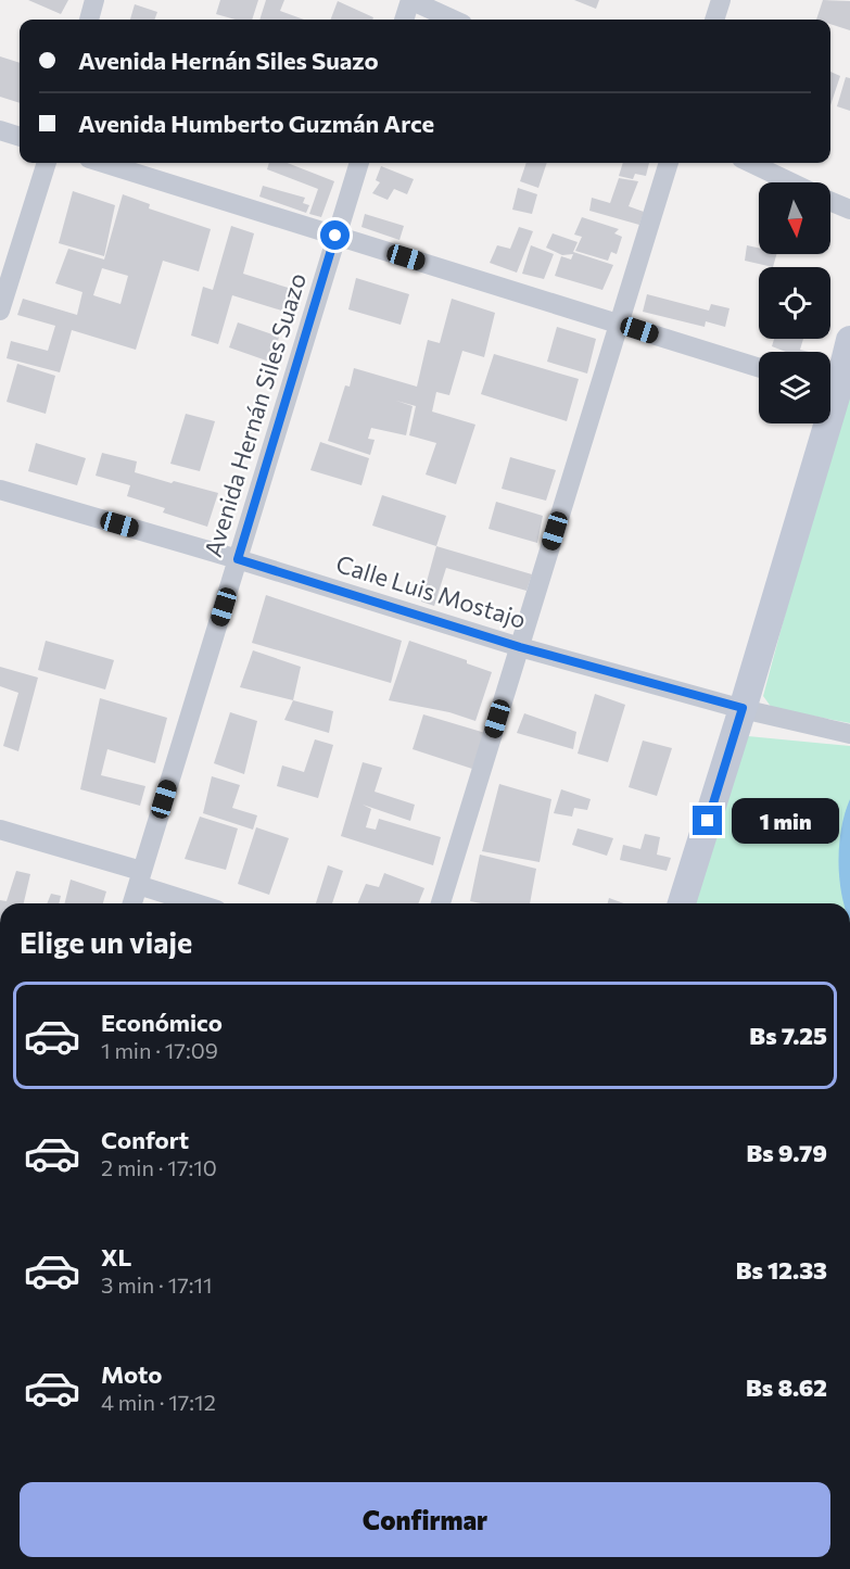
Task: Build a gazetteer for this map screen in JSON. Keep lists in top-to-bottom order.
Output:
{
  "streets": {
    "street": ["Avenida Hernán Siles Suazo", "Calle Luis Mostajo"]
  },
  "crossings": [
    ["Avenida Hernán Siles Suazo", "Calle Luis Mostajo"]
  ],
  "north": "bottom",
  "page": {
    "banner": ["Avenida Hernán Siles Suazo", "Avenida Humberto Guzmán Arce"],
    "bubble": "1 min",
    "heading": "Elige un viaje",
    "list": [
      {
        "name": "Económico",
        "note": "1 min · 17:09",
        "value": "Bs 7.25"
      },
      {
        "name": "Confort",
        "note": "2 min · 17:10",
        "value": "Bs 9.79"
      },
      {
        "name": "XL",
        "note": "3 min · 17:11",
        "value": "Bs 12.33"
      },
      {
        "name": "Moto",
        "note": "4 min · 17:12",
        "value": "Bs 8.62"
      }
    ],
    "buttons": "Confirmar"
  }
}
